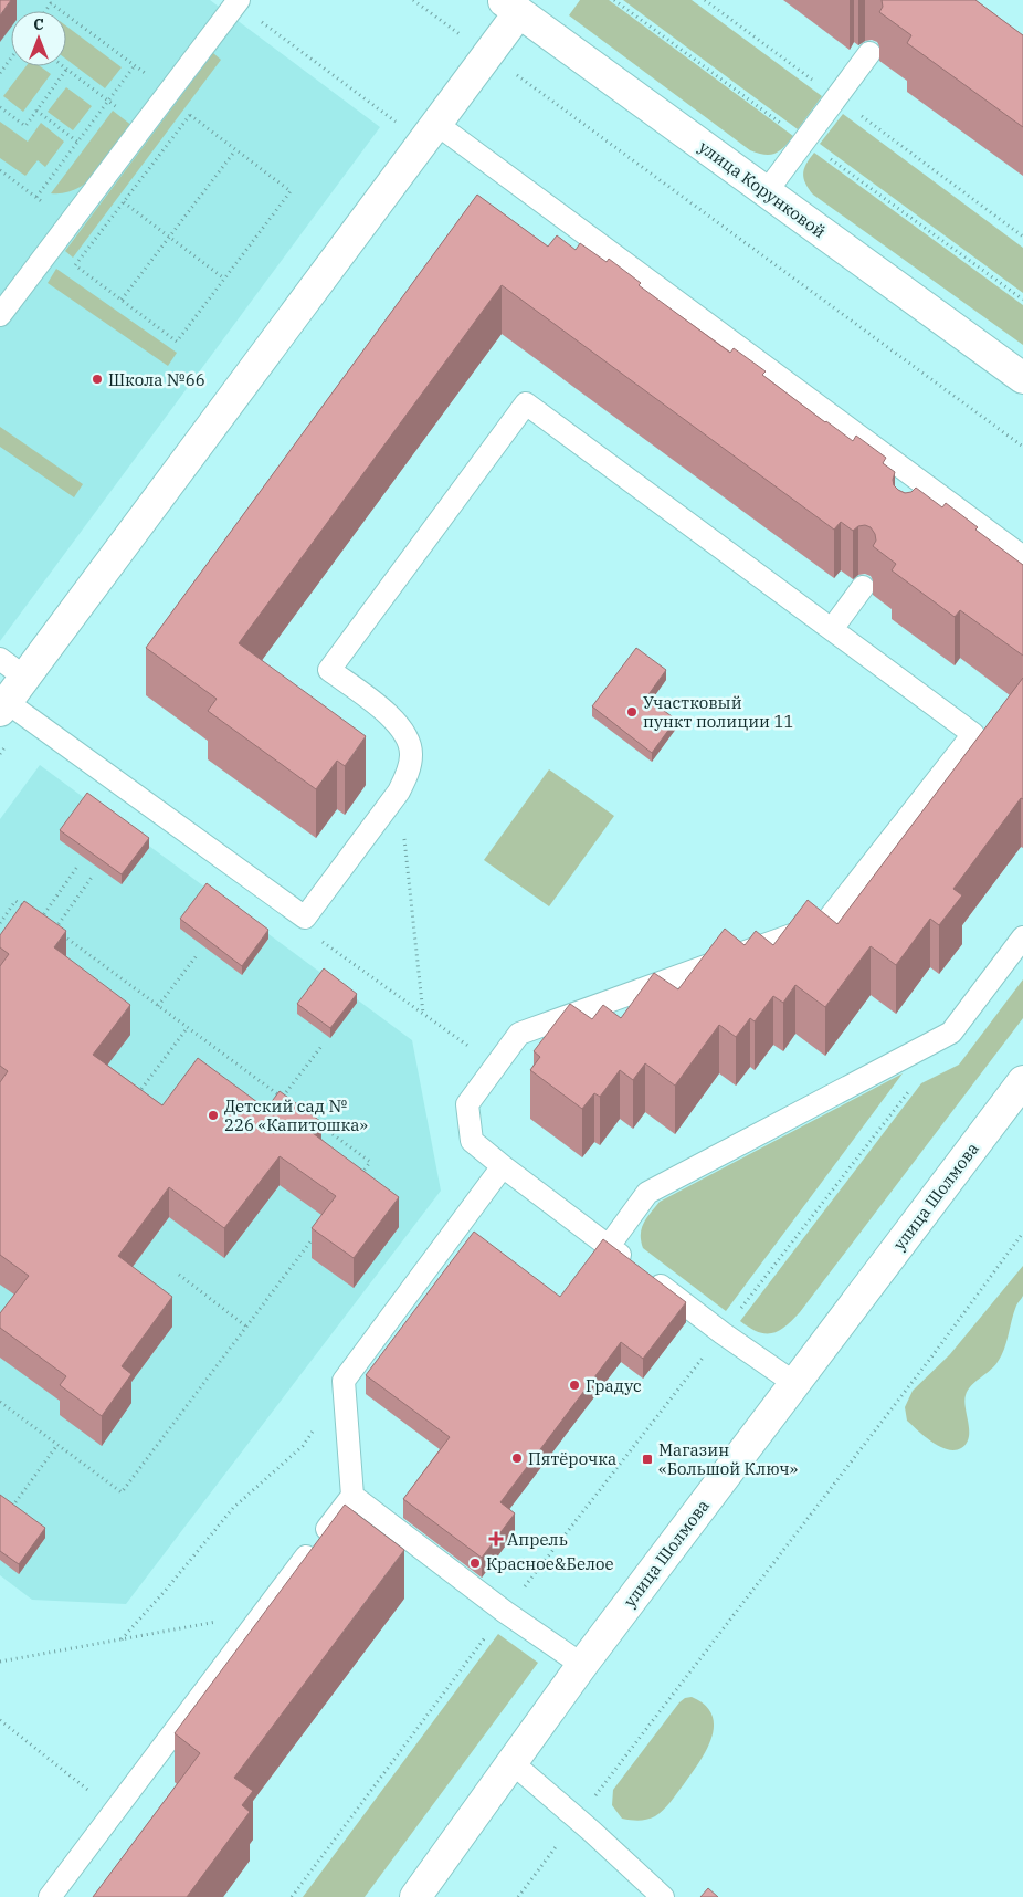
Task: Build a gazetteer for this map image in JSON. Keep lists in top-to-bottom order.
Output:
{
  "streets": {
    "street": ["улица Корунковой", "улица Шолмова"]
  },
  "places": {
    "other": [
      "Школа №66",
      "Участковый пункт полиции 11",
      "Детский сад № 226 «Капитошка»",
      "Градус",
      "Пятёрочка",
      "Красное&Белое"
    ],
    "transit": ["Магазин «Большой Ключ»"],
    "health": ["Апрель"]
  },
  "north": "top"
}
